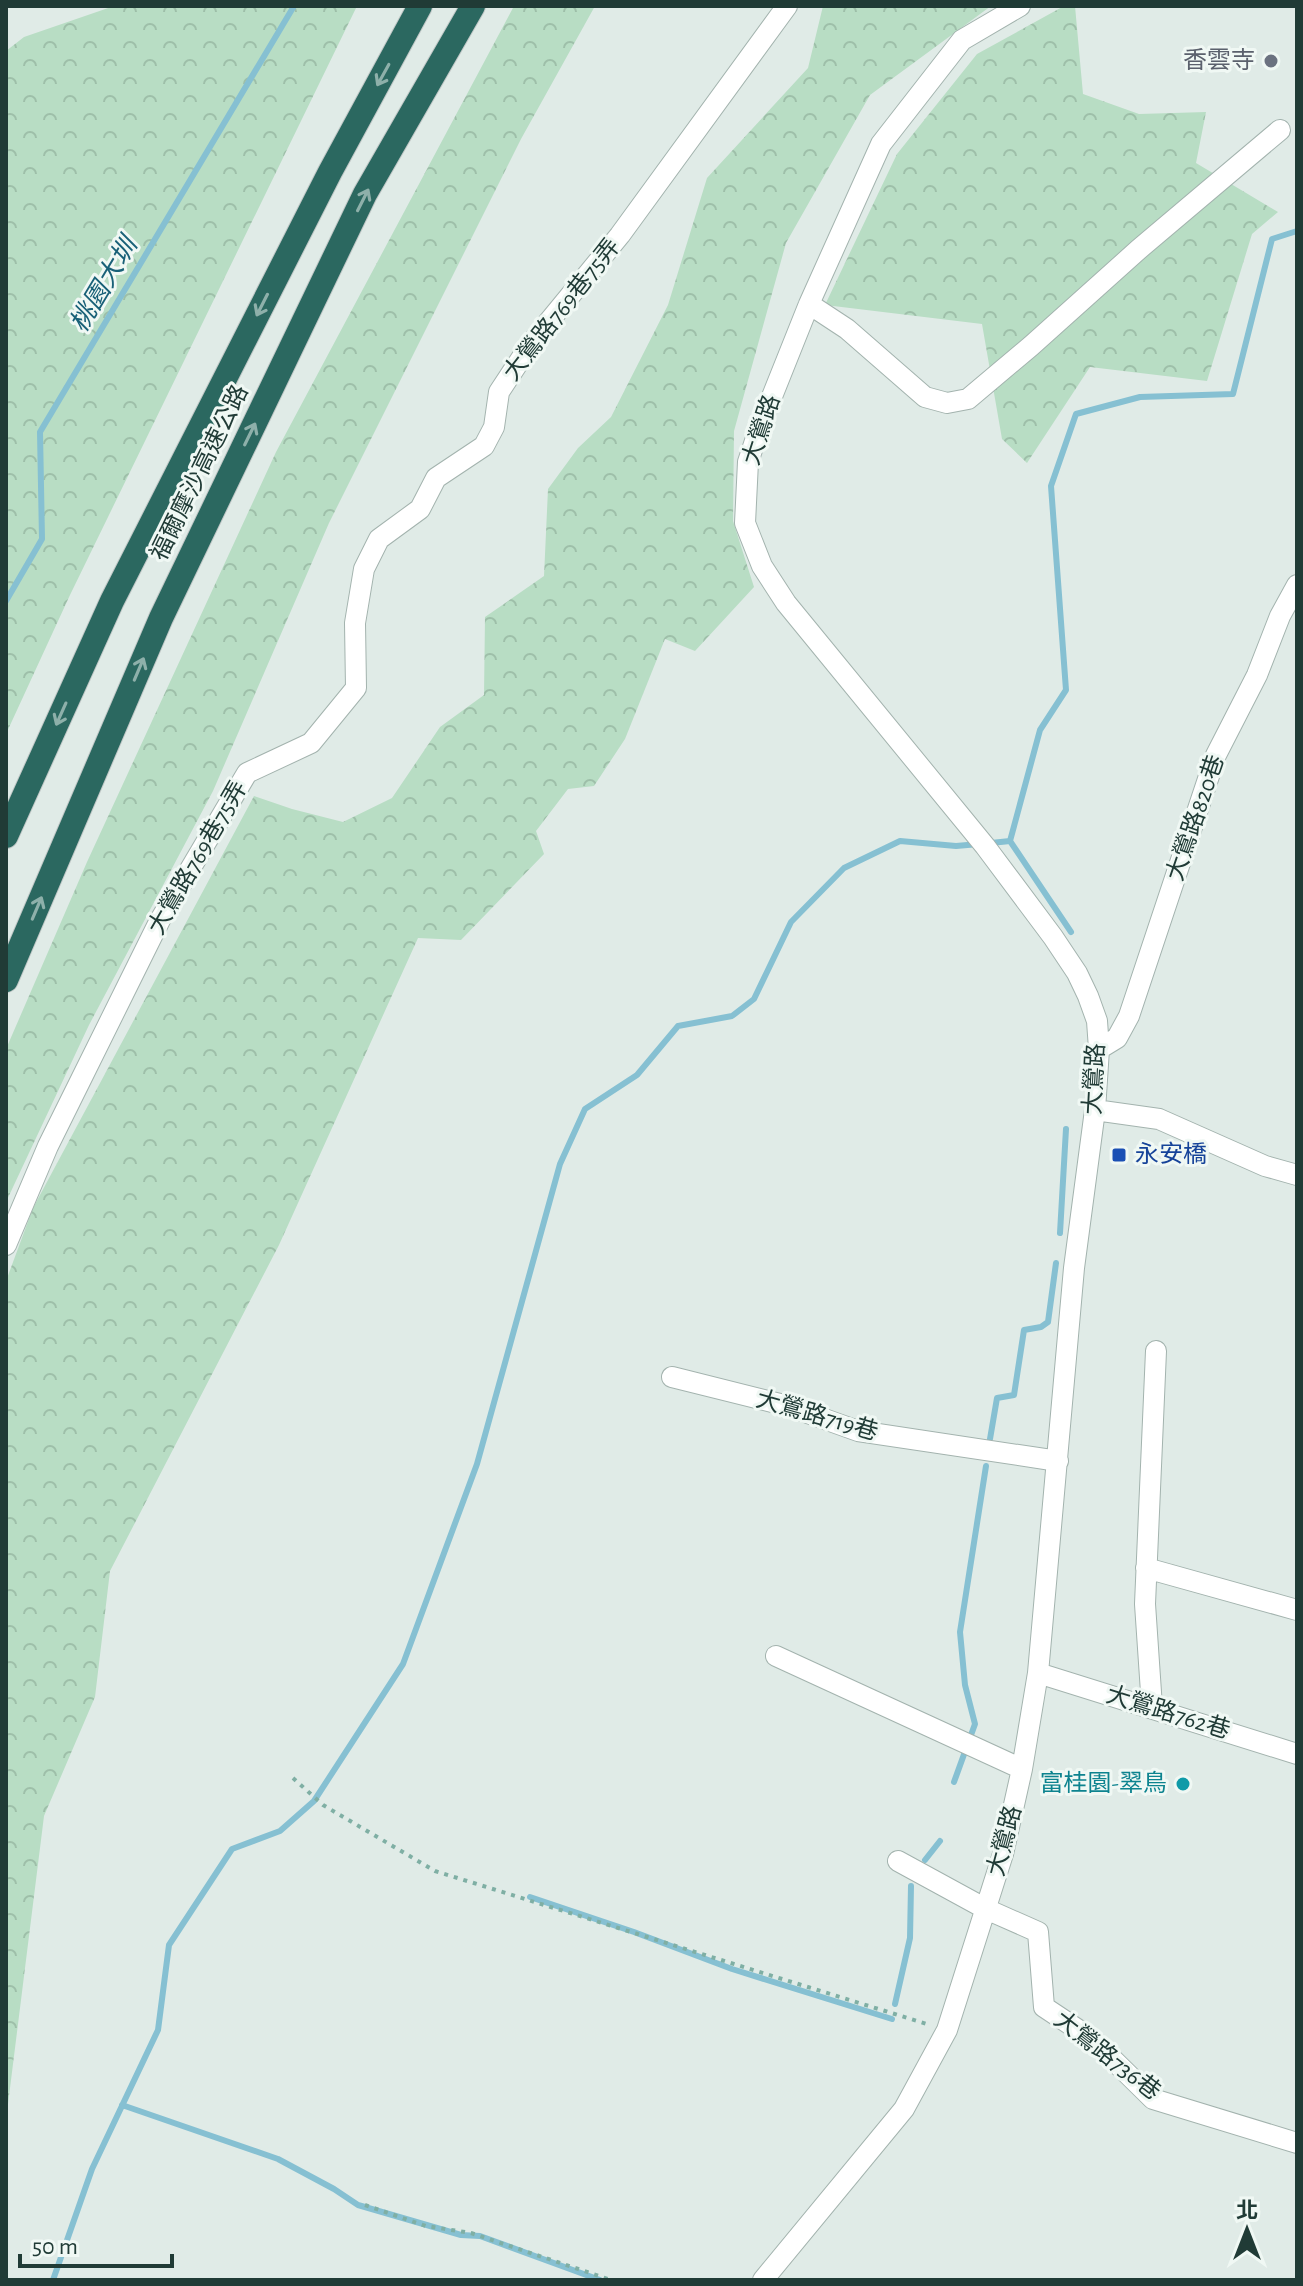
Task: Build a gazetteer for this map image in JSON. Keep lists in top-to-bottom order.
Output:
{
  "streets": {
    "highway": ["福爾摩沙高速公路"],
    "street": [
      "大鶯路769巷75弄",
      "大鶯路",
      "大鶯路820巷",
      "大鶯路719巷",
      "大鶯路762巷",
      "大鶯路736巷"
    ]
  },
  "crossings": [
    ["大鶯路", "大鶯路820巷"],
    ["大鶯路", "大鶯路719巷"],
    ["大鶯路", "大鶯路762巷"],
    ["大鶯路", "大鶯路736巷"]
  ],
  "water": ["桃園大圳"],
  "places": {
    "other": ["香雲寺", "富桂園-翠鳥"],
    "transit": ["永安橋"]
  },
  "scale_bar": "50 m",
  "north": "top"
}
